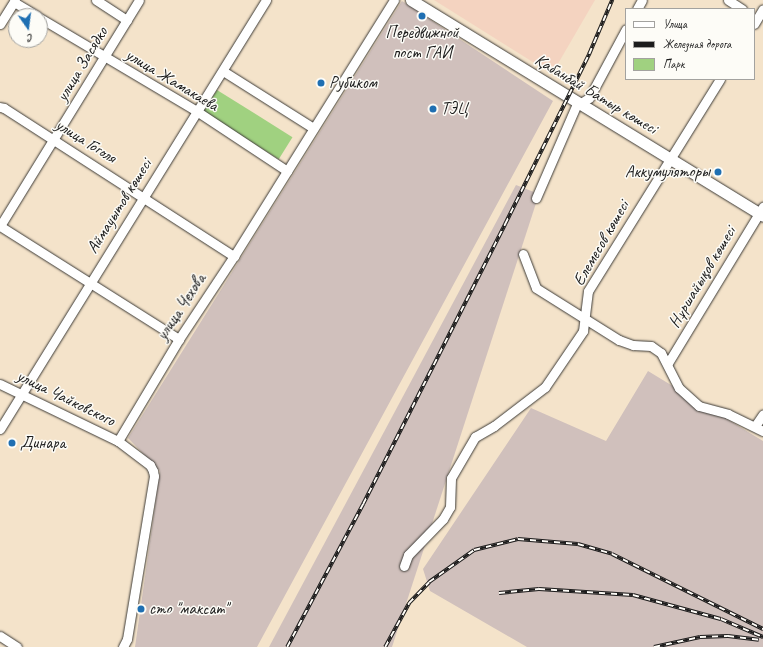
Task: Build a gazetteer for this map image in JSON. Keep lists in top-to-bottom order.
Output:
{
  "streets": {
    "main road": ["Қабанбай Батыр көшесі"],
    "street": [
      "улица Засядко",
      "улица Жамакаева",
      "улица Гоголя",
      "Аймауытов көшесі",
      "Елемесов көшесі",
      "Нұршайықов көшесі",
      "улица Чехова",
      "улица Чайковского"
    ]
  },
  "crossings": [
    ["улица Засядко", "улица Жамакаева"],
    ["улица Засядко", "улица Гоголя"],
    ["улица Жамакаева", "Аймауытов көшесі"],
    ["улица Жамакаева", "улица Чехова"],
    ["Қабанбай Батыр көшесі", "Елемесов көшесі"],
    ["Қабанбай Батыр көшесі", "Нұршайықов көшесі"],
    ["улица Гоголя", "Аймауытов көшесі"],
    ["улица Гоголя", "улица Чехова"],
    ["Аймауытов көшесі", "улица Чайковского"],
    ["улица Чехова", "улица Чайковского"]
  ],
  "places": [
    "Передвижной пост ГАИ",
    "Рубиком",
    "ТЭЦ",
    "Аккумуляторы",
    "Динара",
    "сто \"максат\""
  ],
  "legend": ["Улица", "Железная дорога", "Парк"],
  "north": "bottom"
}
